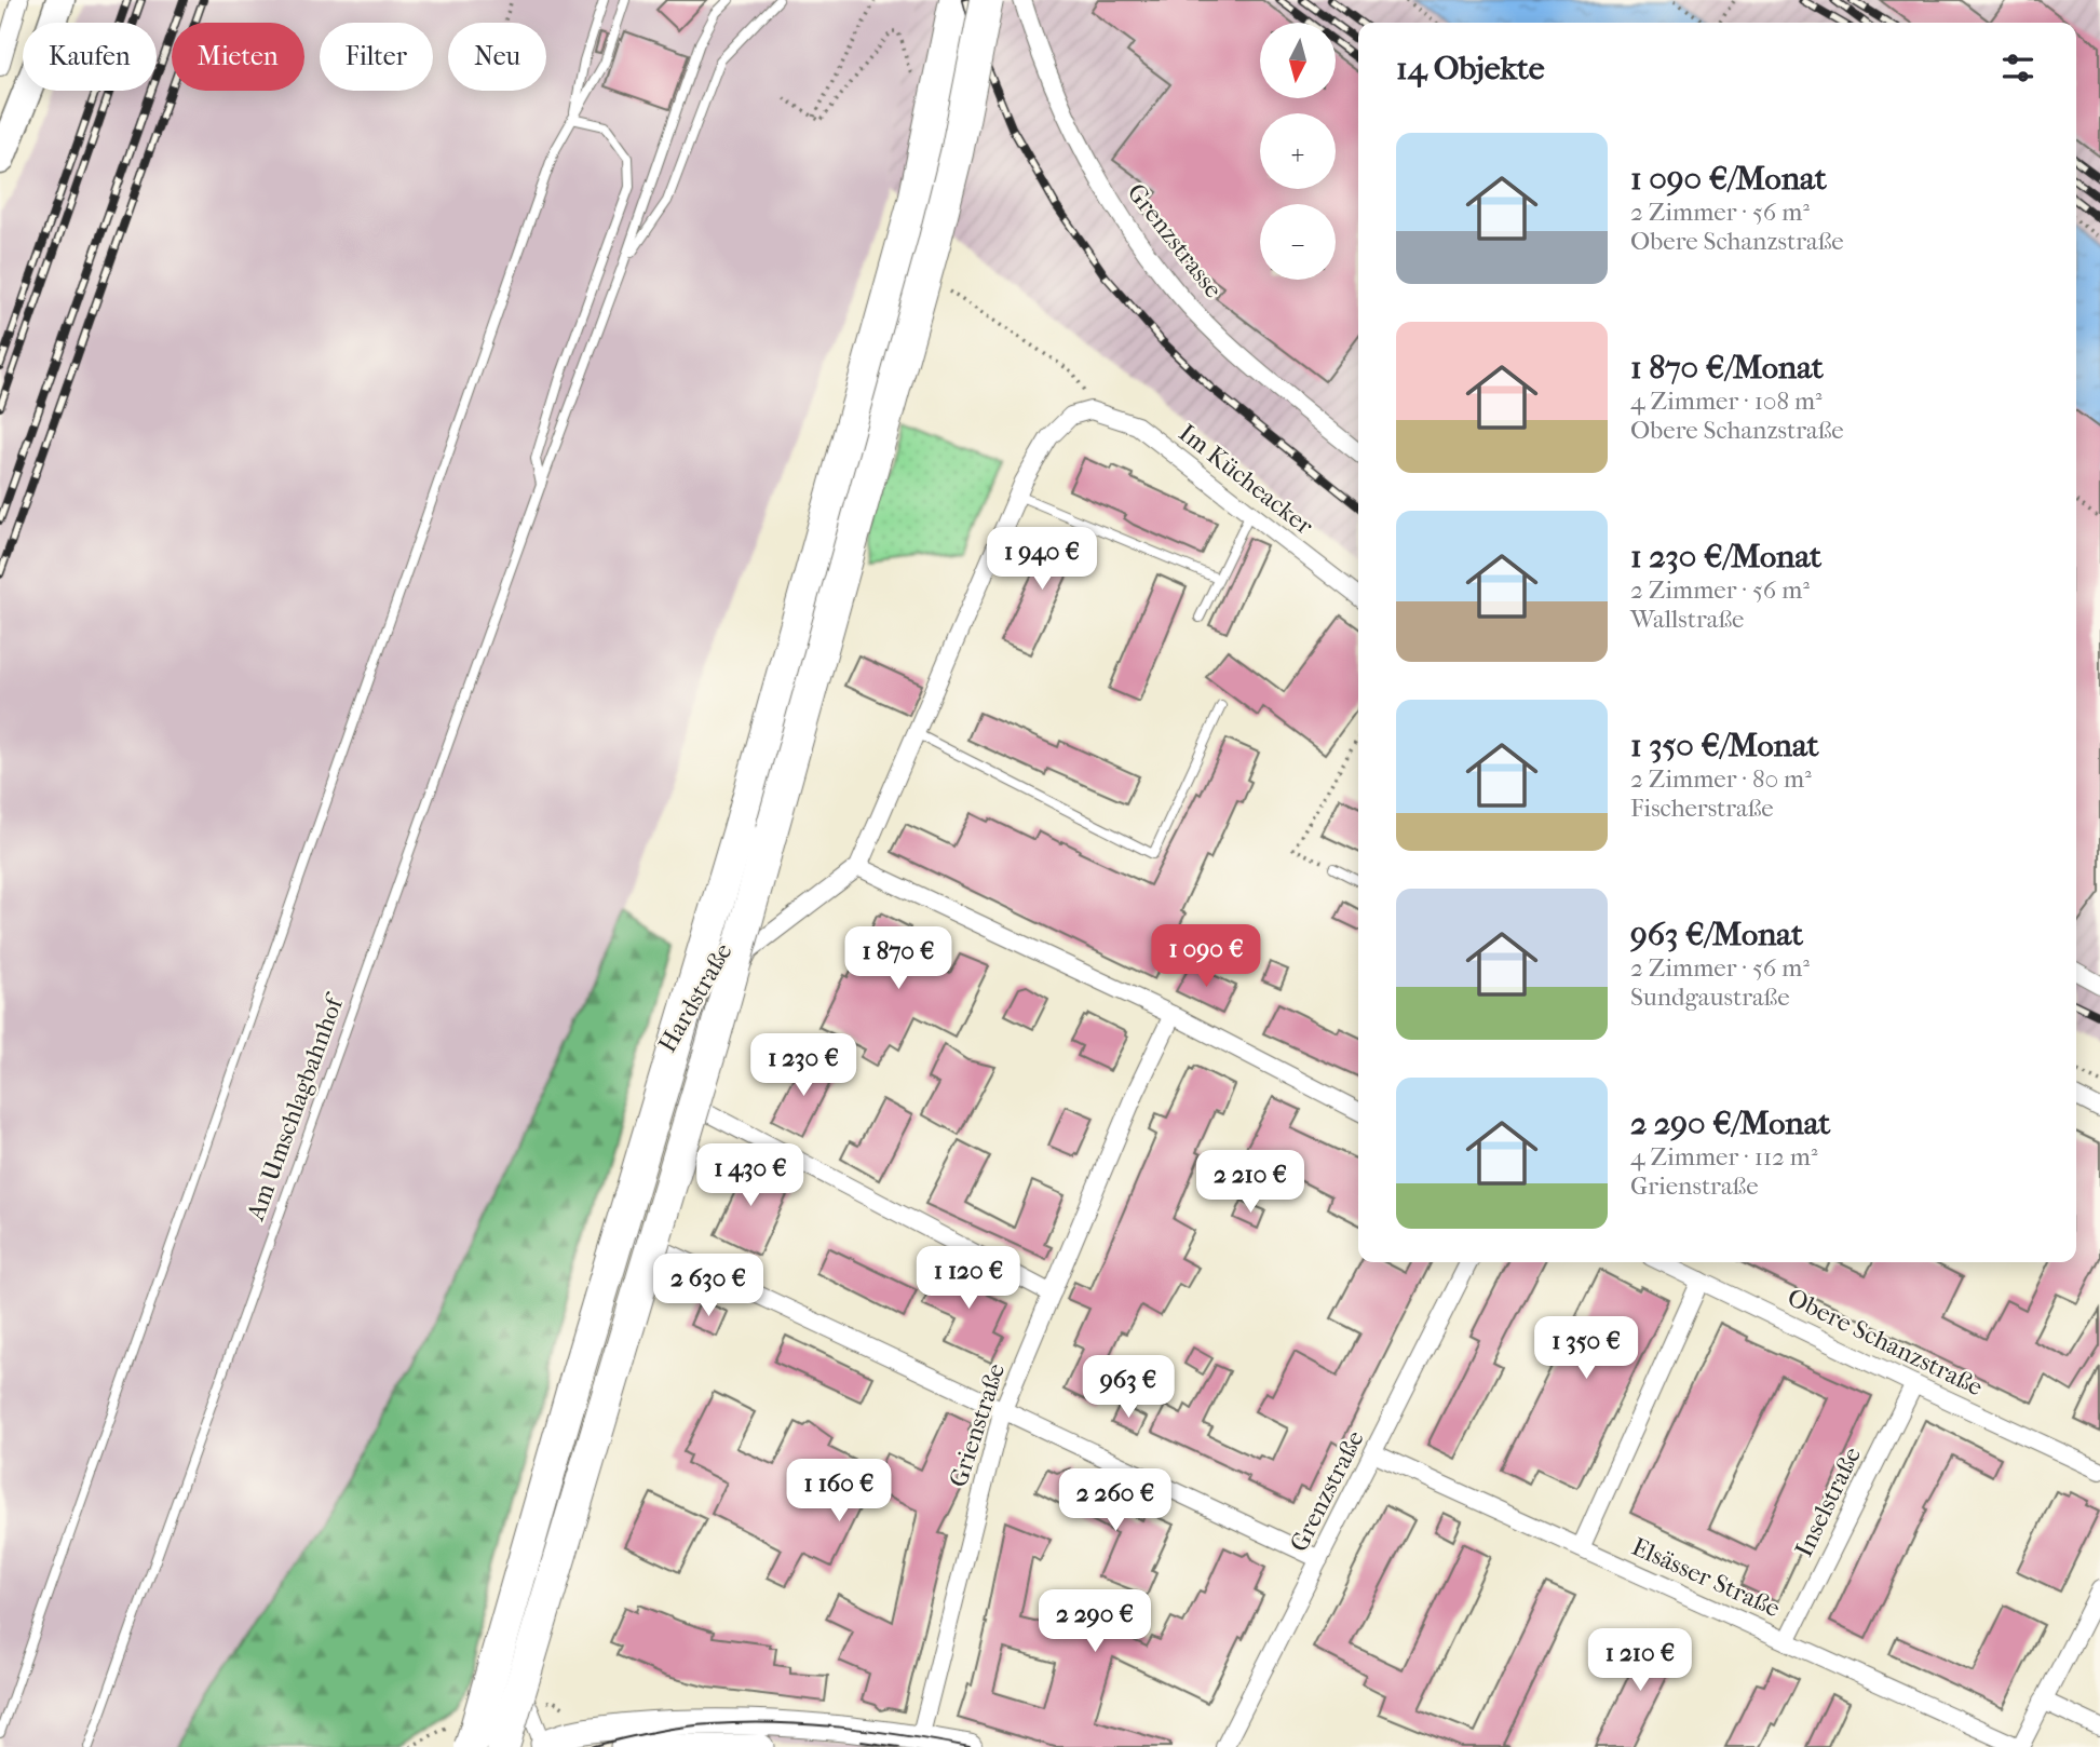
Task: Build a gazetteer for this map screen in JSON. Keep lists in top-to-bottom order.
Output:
{
  "streets": {
    "street": [
      "Grenzstrasse",
      "Im Kücheacker",
      "Hardstraße",
      "Obere Schanzstraße",
      "Grienstraße",
      "Grenzstraße",
      "Inselstraße",
      "Elsässer Straße"
    ],
    "lane": ["Am Umschlagbahnhof"]
  },
  "crossings": [
    ["Im Kücheacker", "Hardstraße"],
    ["Obere Schanzstraße", "Inselstraße"],
    ["Grenzstraße", "Elsässer Straße"],
    ["Inselstraße", "Elsässer Straße"]
  ],
  "north": "bottom",
  "page": {
    "map_buttons": ["+", "−"],
    "chip": [
      "Kaufen",
      "Mieten",
      "Filter",
      "Neu"
    ],
    "heading": "14 Objekte",
    "list": [
      {
        "name": "1 090 €/Monat",
        "note": "2 Zimmer · 56 m² · Obere Schanzstraße"
      },
      {
        "name": "1 870 €/Monat",
        "note": "4 Zimmer · 108 m² · Obere Schanzstraße"
      },
      {
        "name": "1 230 €/Monat",
        "note": "2 Zimmer · 56 m² · Wallstraße"
      },
      {
        "name": "1 350 €/Monat",
        "note": "2 Zimmer · 80 m² · Fischerstraße"
      },
      {
        "name": "963 €/Monat",
        "note": "2 Zimmer · 56 m² · Sundgaustraße"
      },
      {
        "name": "2 290 €/Monat",
        "note": "4 Zimmer · 112 m² · Grienstraße"
      }
    ],
    "price": [
      "1 940 €",
      "1 090 €",
      "1 870 €",
      "1 230 €",
      "1 430 €",
      "2 210 €",
      "1 120 €",
      "2 630 €",
      "1 350 €",
      "963 €",
      "1 160 €",
      "2 260 €",
      "2 290 €",
      "1 210 €"
    ]
  }
}
